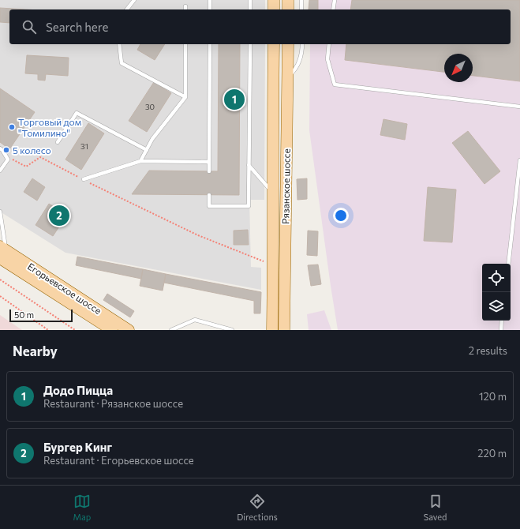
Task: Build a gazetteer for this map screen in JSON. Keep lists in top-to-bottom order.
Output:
{
  "streets": {
    "main road": ["Рязанское шоссе", "Егорьевское шоссе"]
  },
  "places": ["Торговый дом \"Томилино\"", "5 колесо"],
  "house_numbers": ["30", "31"],
  "scale_bar": "50 m",
  "north": "bottom left",
  "page": {
    "search": "Search here",
    "pins": ["1", "2"],
    "scale": "50 m",
    "heading": ["Nearby", "2 results"],
    "list": [
      {
        "mark": "1",
        "name": "Додо Пицца",
        "note": "Restaurant · Рязанское шоссе",
        "value": "120 m"
      },
      {
        "mark": "2",
        "name": "Бургер Кинг",
        "note": "Restaurant · Егорьевское шоссе",
        "value": "220 m"
      }
    ],
    "nav": ["Map", "Directions", "Saved"]
  }
}
